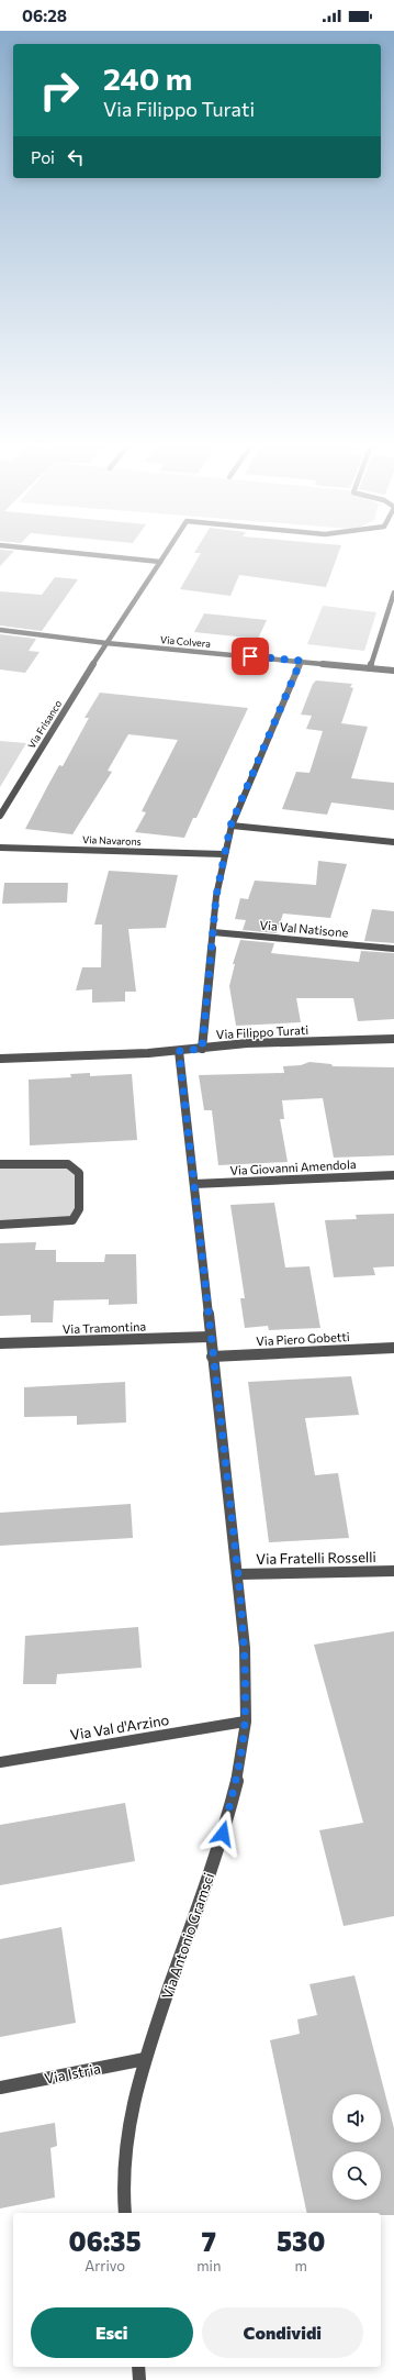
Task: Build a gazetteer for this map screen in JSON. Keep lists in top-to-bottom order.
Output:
{
  "streets": {
    "street": [
      "Via Colvera",
      "Via Frisanco",
      "Via Navarons",
      "Via Val Natisone",
      "Via Filippo Turati",
      "Via Giovanni Amendola",
      "Via Tramontina",
      "Via Piero Gobetti",
      "Via Fratelli Rosselli",
      "Via Val d'Arzino",
      "Via Antonio Gramsci",
      "Via Istria"
    ]
  },
  "crossings": [
    ["Via Colvera", "Via Frisanco"],
    ["Via Filippo Turati", "Via Antonio Gramsci"],
    ["Via Giovanni Amendola", "Via Antonio Gramsci"],
    ["Via Tramontina", "Via Antonio Gramsci"],
    ["Via Piero Gobetti", "Via Antonio Gramsci"],
    ["Via Fratelli Rosselli", "Via Antonio Gramsci"],
    ["Via Val d'Arzino", "Via Antonio Gramsci"],
    ["Via Antonio Gramsci", "Via Istria"]
  ],
  "page": {
    "status": "06:28",
    "turn": ["240 m", "Via Filippo Turati"],
    "then": "Poi",
    "eta": [
      "06:35",
      "Arrivo",
      "7",
      "min",
      "530",
      "m"
    ],
    "buttons": ["Esci", "Condividi"]
  }
}
